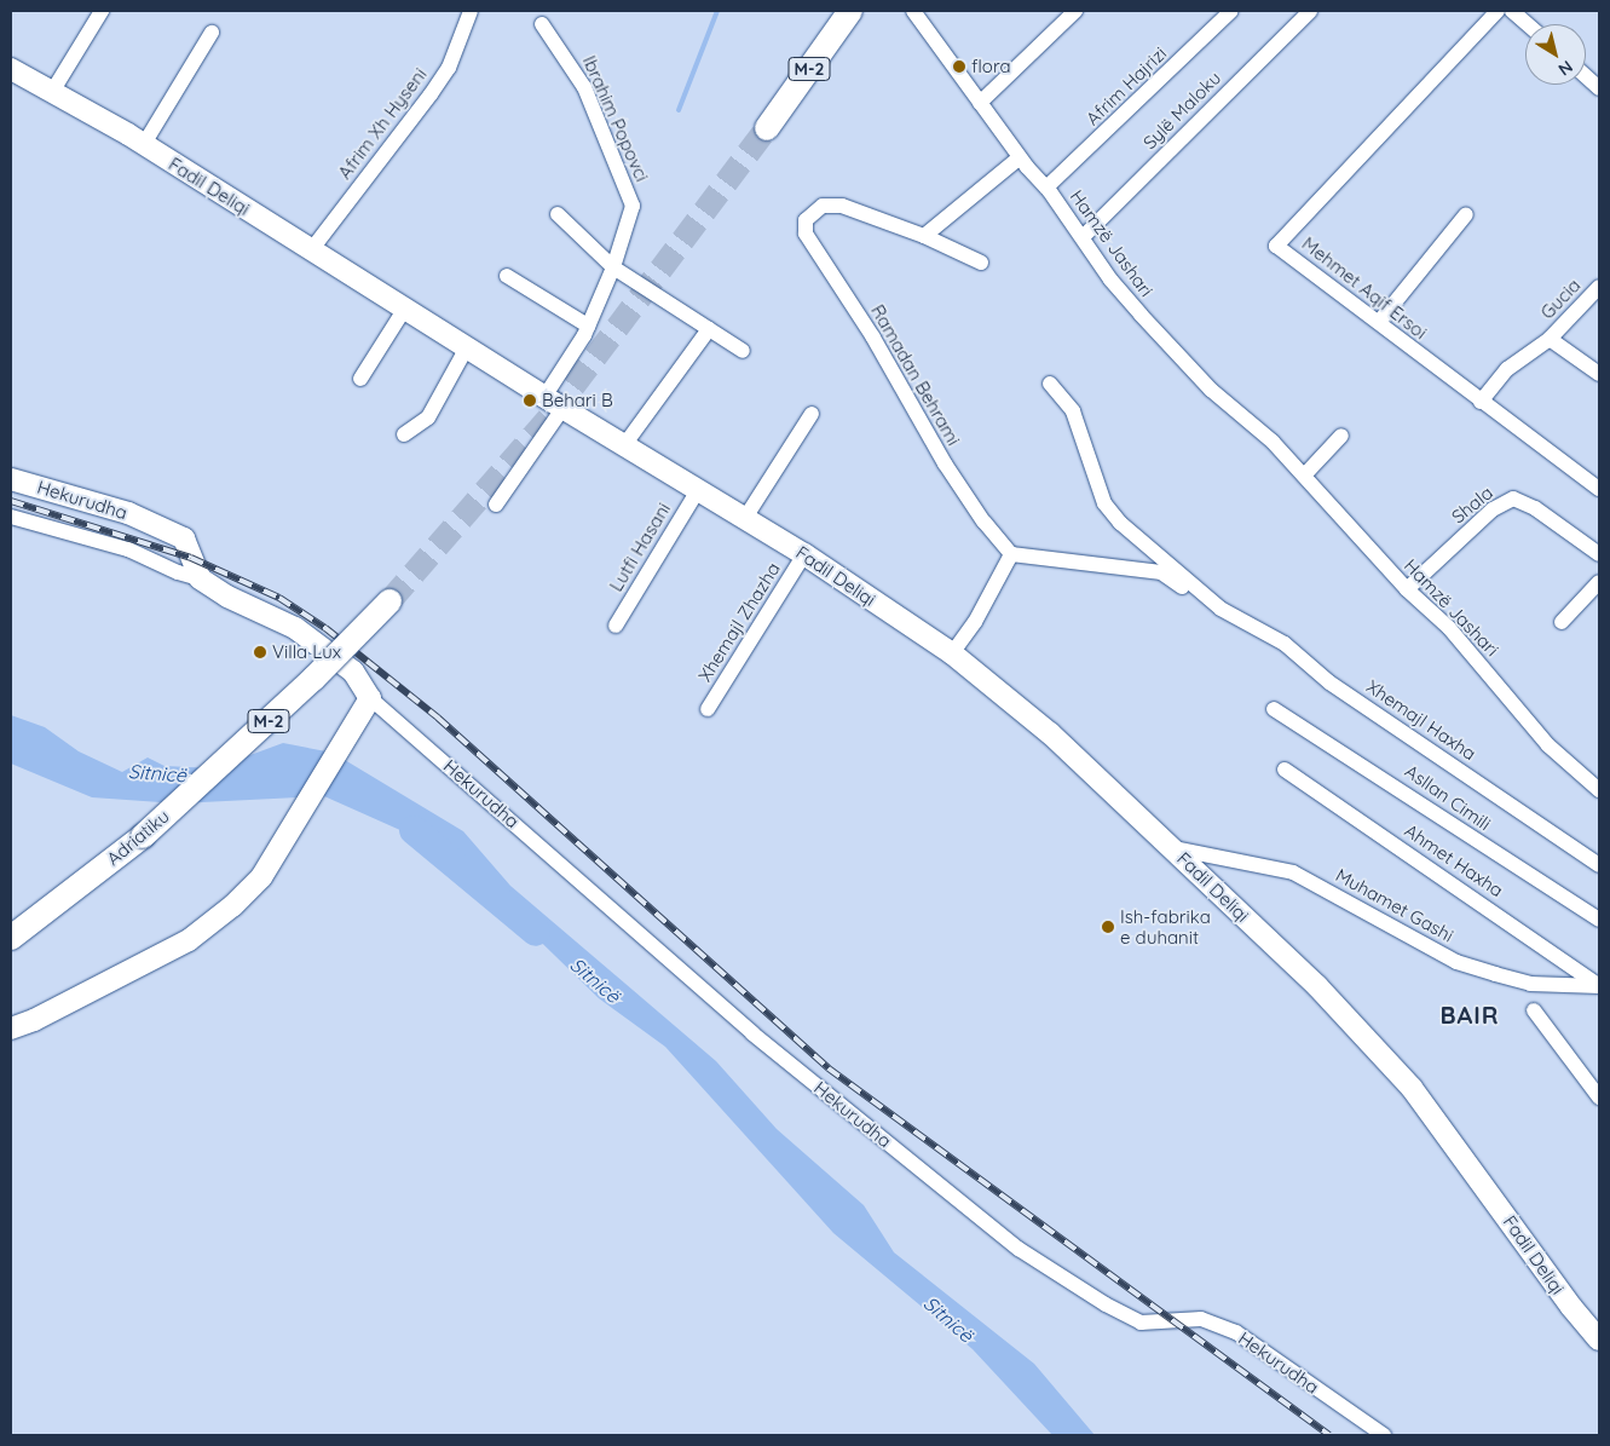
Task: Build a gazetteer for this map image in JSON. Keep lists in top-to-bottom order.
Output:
{
  "streets": {
    "main road": ["M-2", "Adriatiku"],
    "street": [
      "Afrim Hajrizi",
      "Sylë Maloku",
      "Ibrahim Popovci",
      "Afrim Xh Hyseni",
      "Fadil Deliqi",
      "Hamzë Jashari",
      "Mehmet Aqif Ersoi",
      "Gucia",
      "Ramadan Behrami",
      "Hekurudha",
      "Shala",
      "Lutfi Hasani",
      "Xhemajl Zhazha",
      "Xhemajl Haxha",
      "Asllan Cimili",
      "Ahmet Haxha",
      "Muhamet Gashi"
    ]
  },
  "crossings": [
    ["Afrim Hajrizi", "Hamzë Jashari"],
    ["Sylë Maloku", "Hamzë Jashari"],
    ["Ibrahim Popovci", "Fadil Deliqi"],
    ["Afrim Xh Hyseni", "Fadil Deliqi"],
    ["Fadil Deliqi", "Lutfi Hasani"],
    ["Fadil Deliqi", "Xhemajl Zhazha"],
    ["Fadil Deliqi", "Muhamet Gashi"],
    ["Hamzë Jashari", "Shala"],
    ["Mehmet Aqif Ersoi", "Gucia"],
    ["Ramadan Behrami", "Xhemajl Haxha"],
    ["Ahmet Haxha", "Muhamet Gashi"]
  ],
  "districts": ["BAIR"],
  "water": ["Sitnicë"],
  "places": [
    "flora",
    "Behari B",
    "Villa Lux",
    "Ish-fabrika e duhanit"
  ],
  "north": "bottom right"
}
